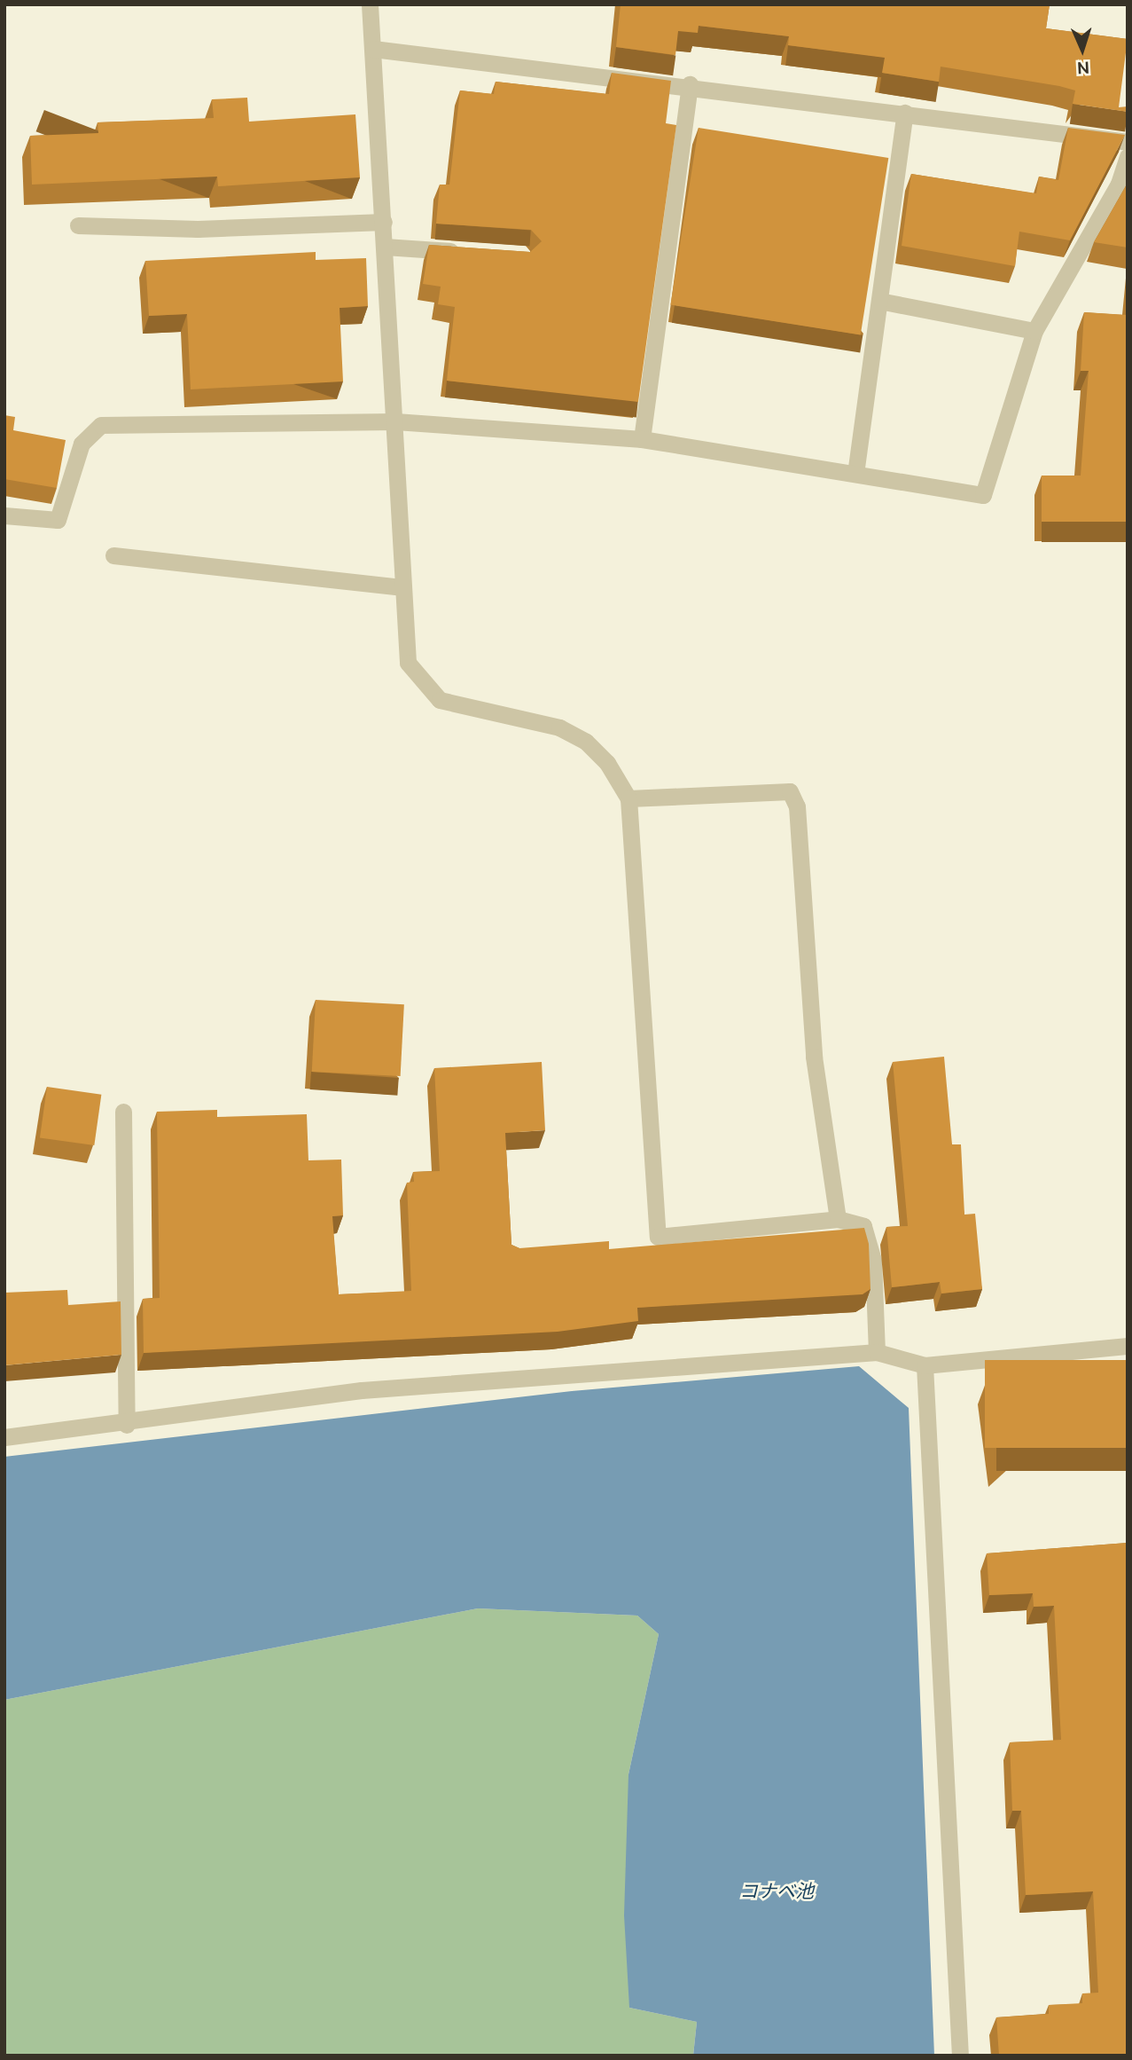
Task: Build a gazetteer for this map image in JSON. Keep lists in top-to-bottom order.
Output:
{
  "water": ["コナベ池"],
  "north": "bottom"
}
